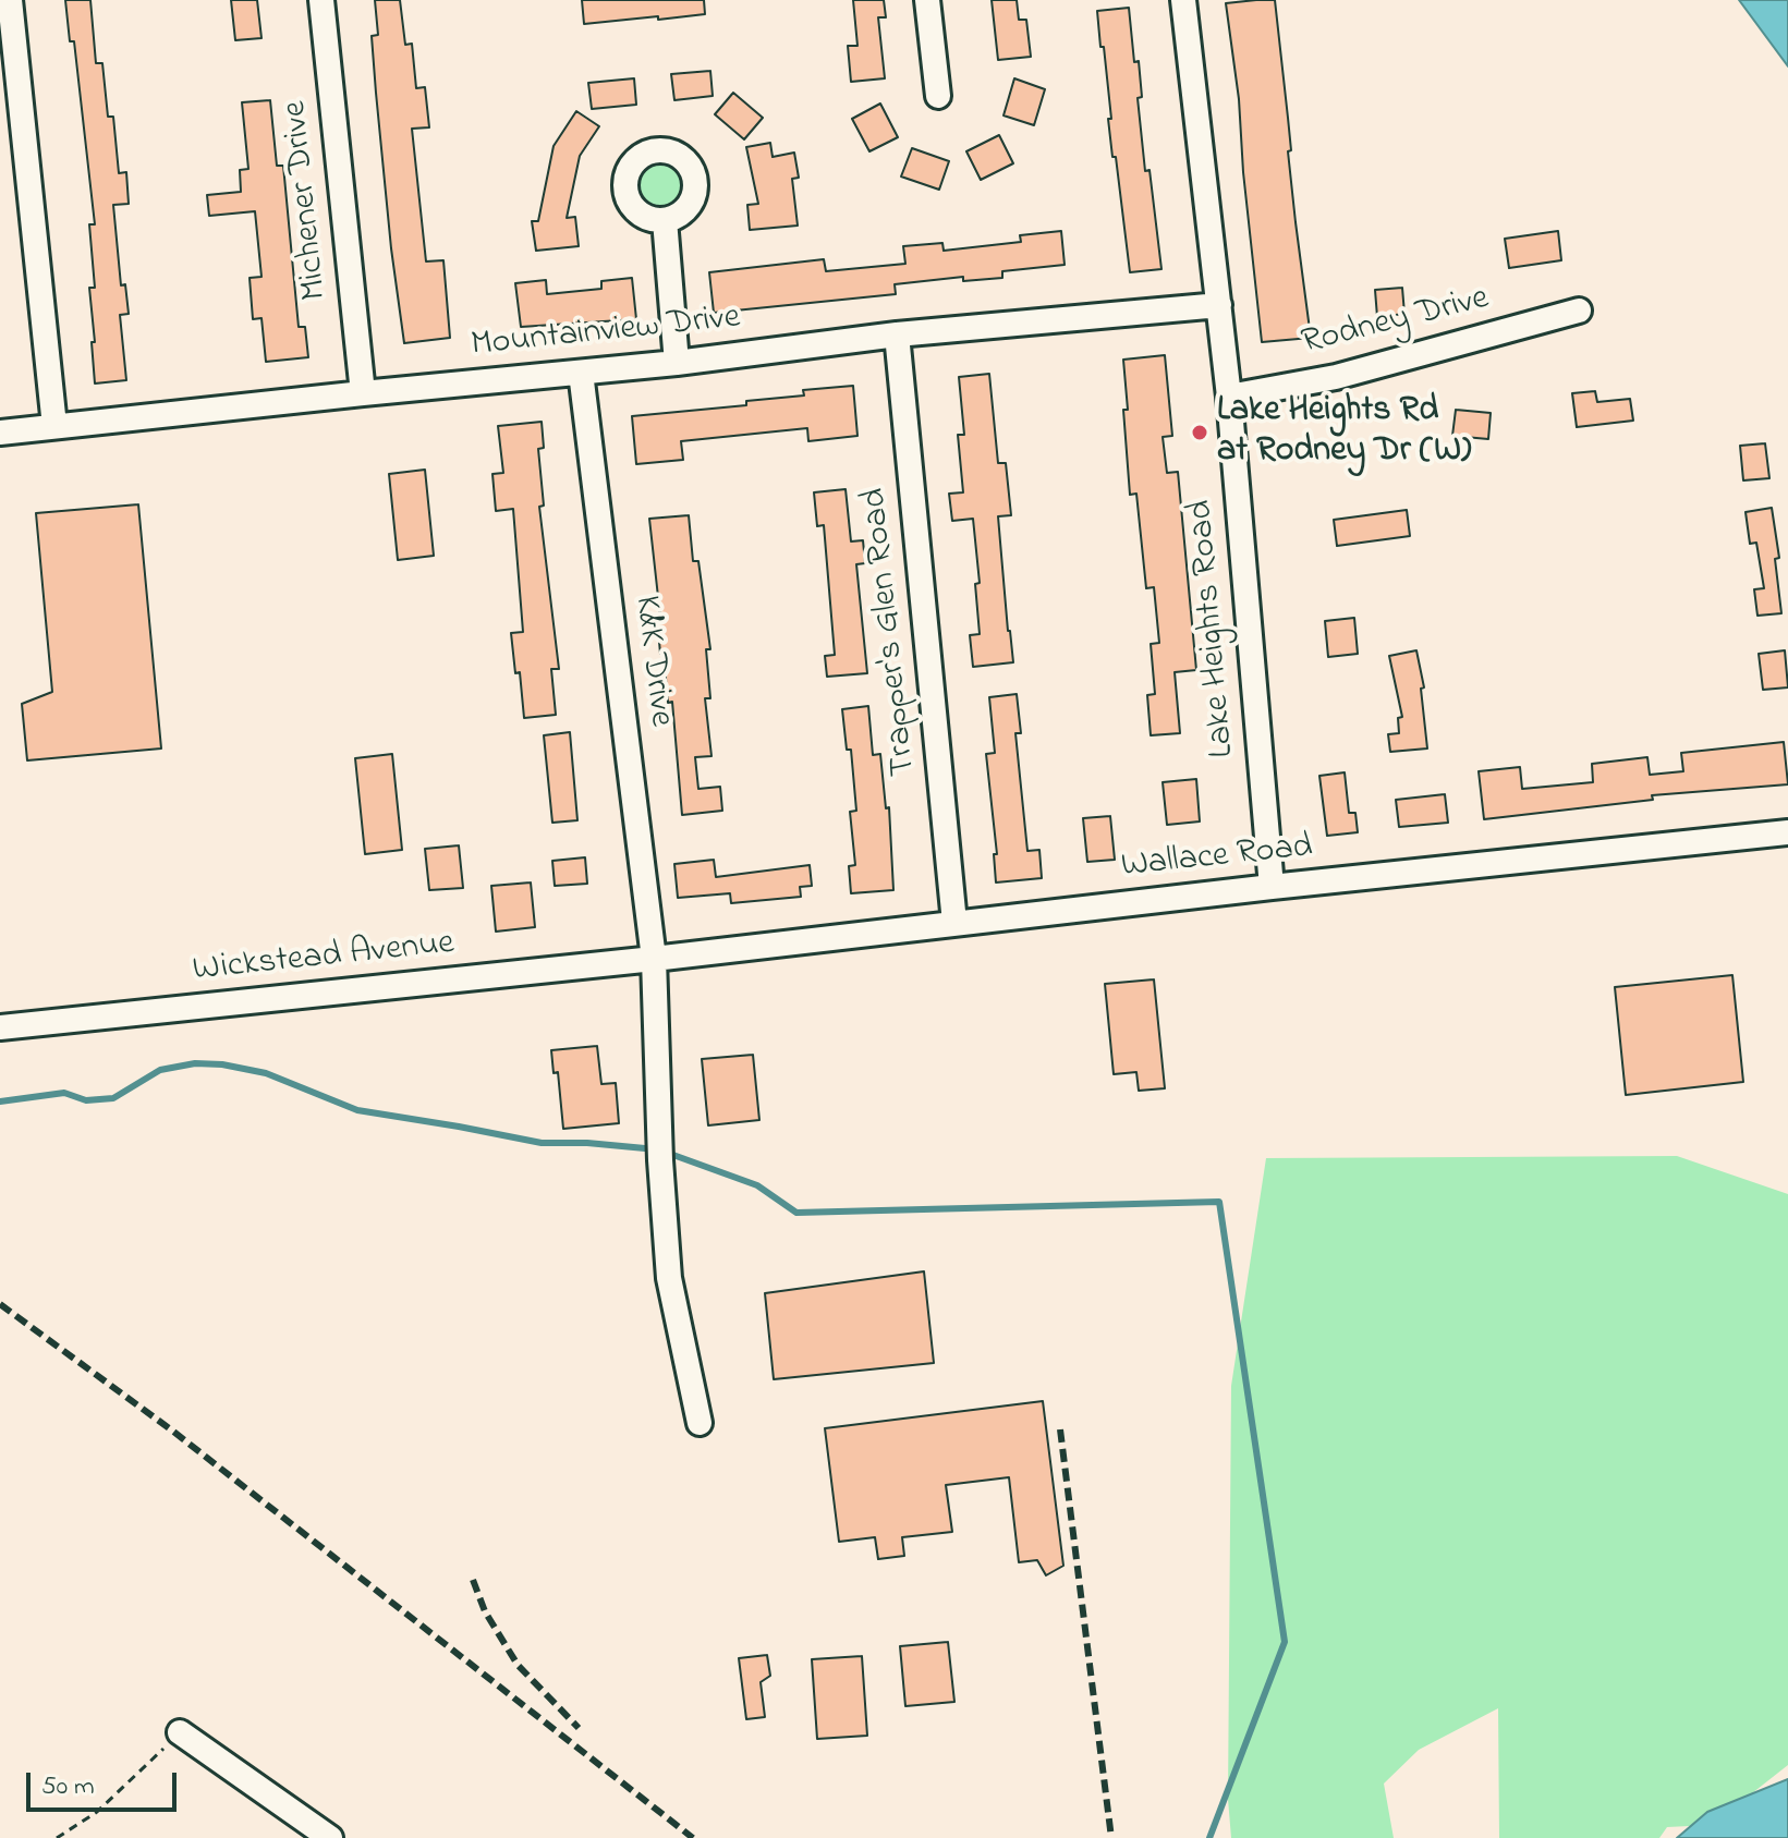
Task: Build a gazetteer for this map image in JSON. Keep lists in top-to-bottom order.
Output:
{
  "streets": {
    "street": [
      "Michener Drive",
      "Rodney Drive",
      "Mountainview Drive",
      "Lake Heights Road",
      "Trapper's Glen Road",
      "K&K Drive",
      "Wallace Road",
      "Wickstead Avenue"
    ]
  },
  "crossings": [
    ["Michener Drive", "Mountainview Drive"],
    ["Rodney Drive", "Lake Heights Road"],
    ["Mountainview Drive", "Lake Heights Road"],
    ["Mountainview Drive", "Trapper's Glen Road"],
    ["Mountainview Drive", "K&K Drive"],
    ["Lake Heights Road", "Wallace Road"],
    ["Trapper's Glen Road", "Wallace Road"],
    ["K&K Drive", "Wallace Road"],
    ["K&K Drive", "Wickstead Avenue"],
    ["Wallace Road", "Wickstead Avenue"]
  ],
  "places": ["Lake Heights Rd at Rodney Dr (W)"],
  "scale_bar": "50 m"
}
